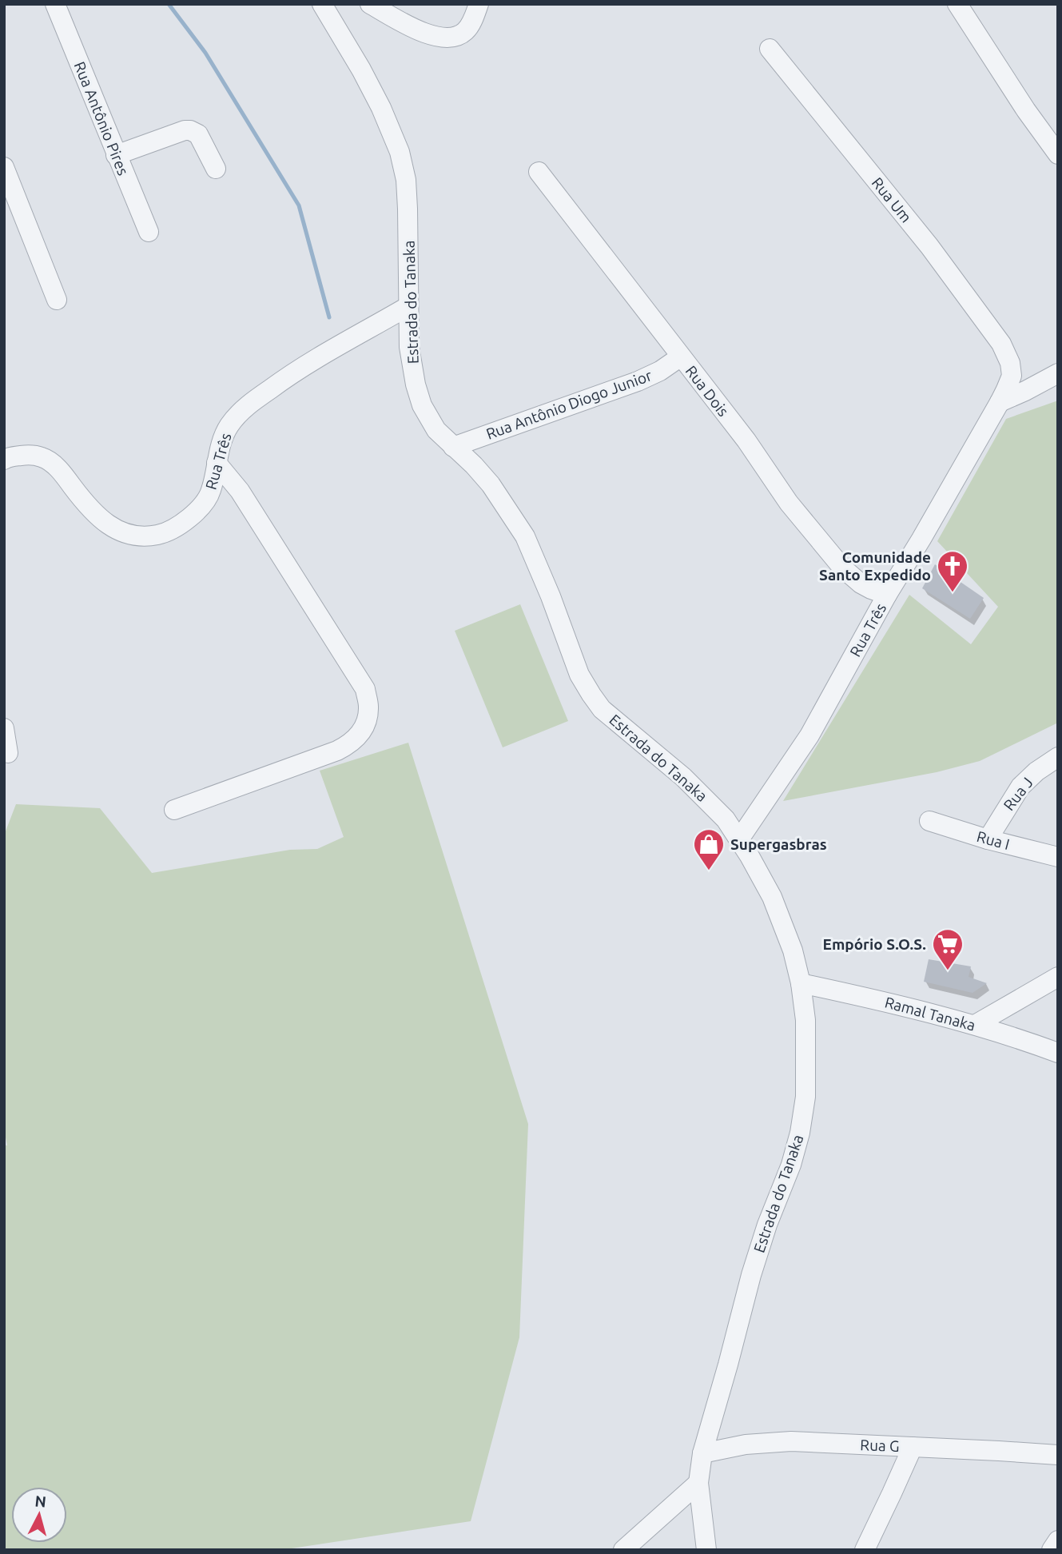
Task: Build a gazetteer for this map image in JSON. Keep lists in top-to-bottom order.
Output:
{
  "streets": {
    "street": [
      "Rua Antônio Pires",
      "Rua Um",
      "Estrada do Tanaka",
      "Rua Dois",
      "Rua Antônio Diogo Junior",
      "Rua Três",
      "Rua J",
      "Rua I",
      "Ramal Tanaka",
      "Rua G"
    ]
  },
  "crossings": [
    ["Rua Um", "Rua Três"],
    ["Estrada do Tanaka", "Rua Antônio Diogo Junior"],
    ["Estrada do Tanaka", "Rua Três"],
    ["Estrada do Tanaka", "Ramal Tanaka"],
    ["Estrada do Tanaka", "Rua G"],
    ["Rua Dois", "Rua Antônio Diogo Junior"],
    ["Rua Dois", "Rua Três"],
    ["Rua J", "Rua I"]
  ],
  "places": {
    "church": ["Comunidade Santo Expedido"],
    "shop": ["Supergasbras"],
    "supermarket": ["Empório S.O.S."]
  },
  "north": "top"
}
